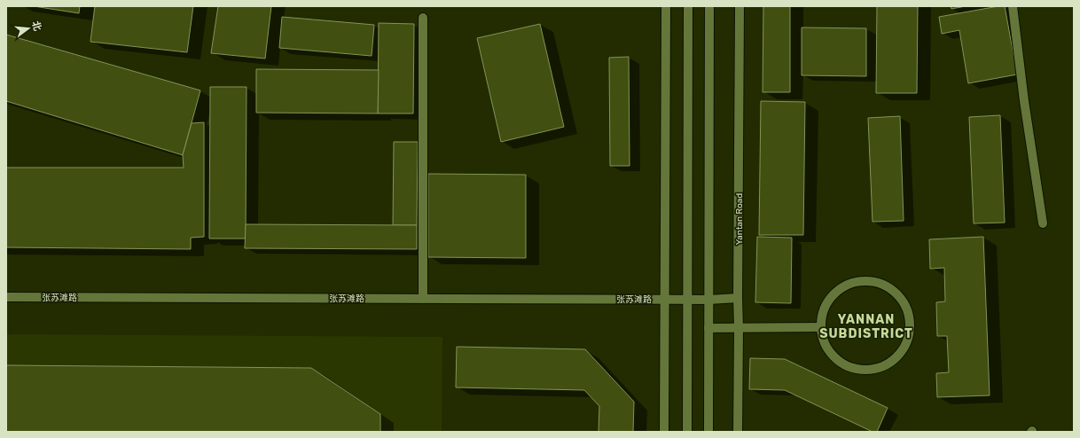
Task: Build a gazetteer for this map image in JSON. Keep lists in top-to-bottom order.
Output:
{
  "streets": {
    "main road": ["Yantan Road", "张苏滩路"]
  },
  "crossings": [
    ["Yantan Road", "张苏滩路"]
  ],
  "districts": ["YANNAN SUBDISTRICT"],
  "north": "right"
}
